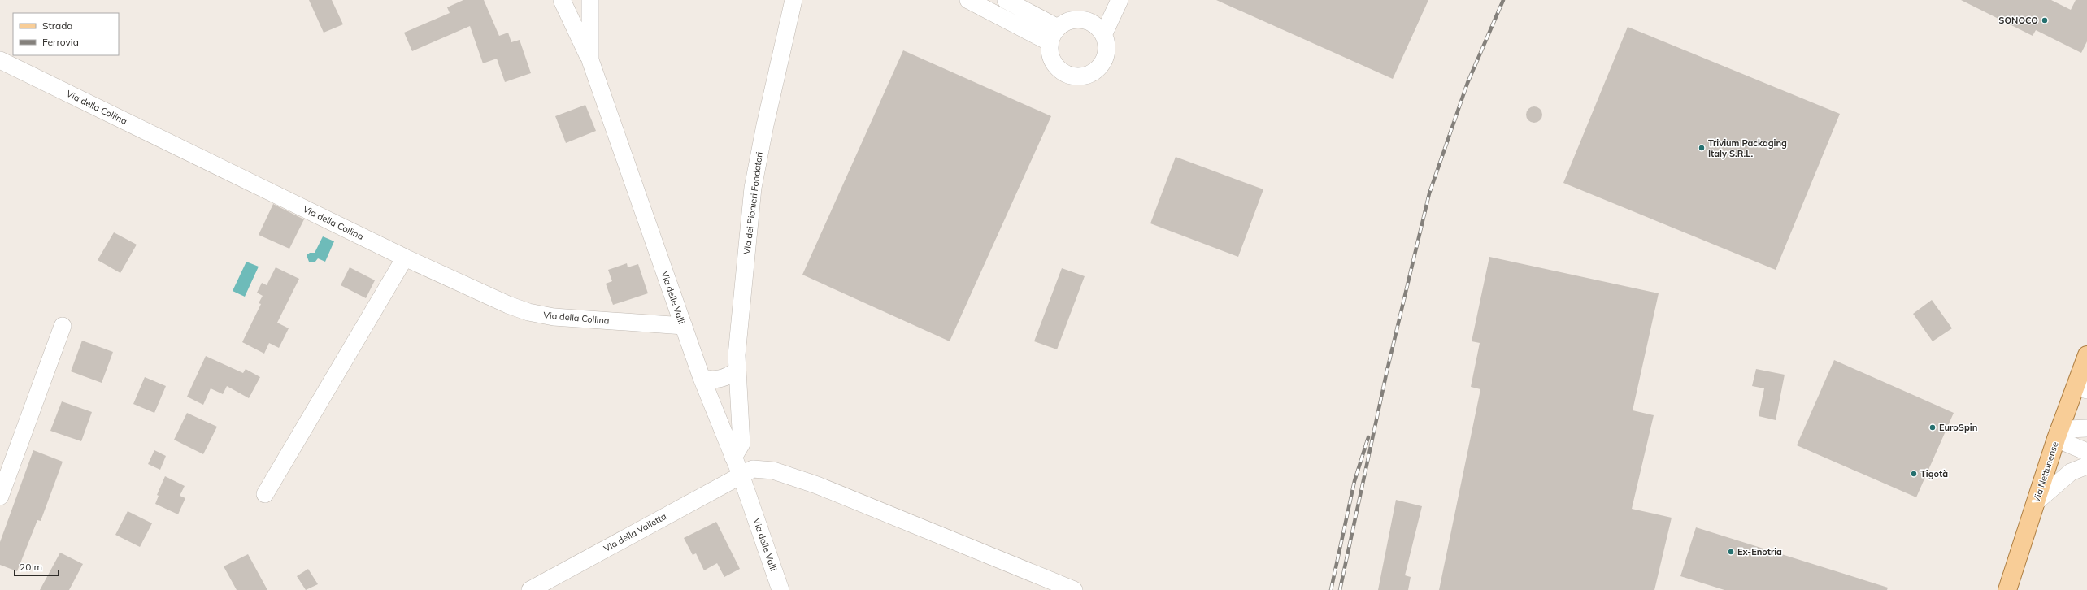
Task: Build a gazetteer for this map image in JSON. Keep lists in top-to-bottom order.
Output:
{
  "streets": {
    "main road": ["Via Nettunense"],
    "street": [
      "Via della Collina",
      "Via dei Pionieri Fondatori",
      "Via delle Valli",
      "Via della Valletta"
    ]
  },
  "crossings": [
    ["Via della Collina", "Via delle Valli"],
    ["Via dei Pionieri Fondatori", "Via delle Valli"],
    ["Via delle Valli", "Via della Valletta"]
  ],
  "places": [
    "SONOCO",
    "Trivium Packaging Italy S.R.L.",
    "EuroSpin",
    "Tigotà",
    "Ex-Enotria"
  ],
  "legend": ["Strada", "Ferrovia"],
  "scale_bar": "20 m"
}
